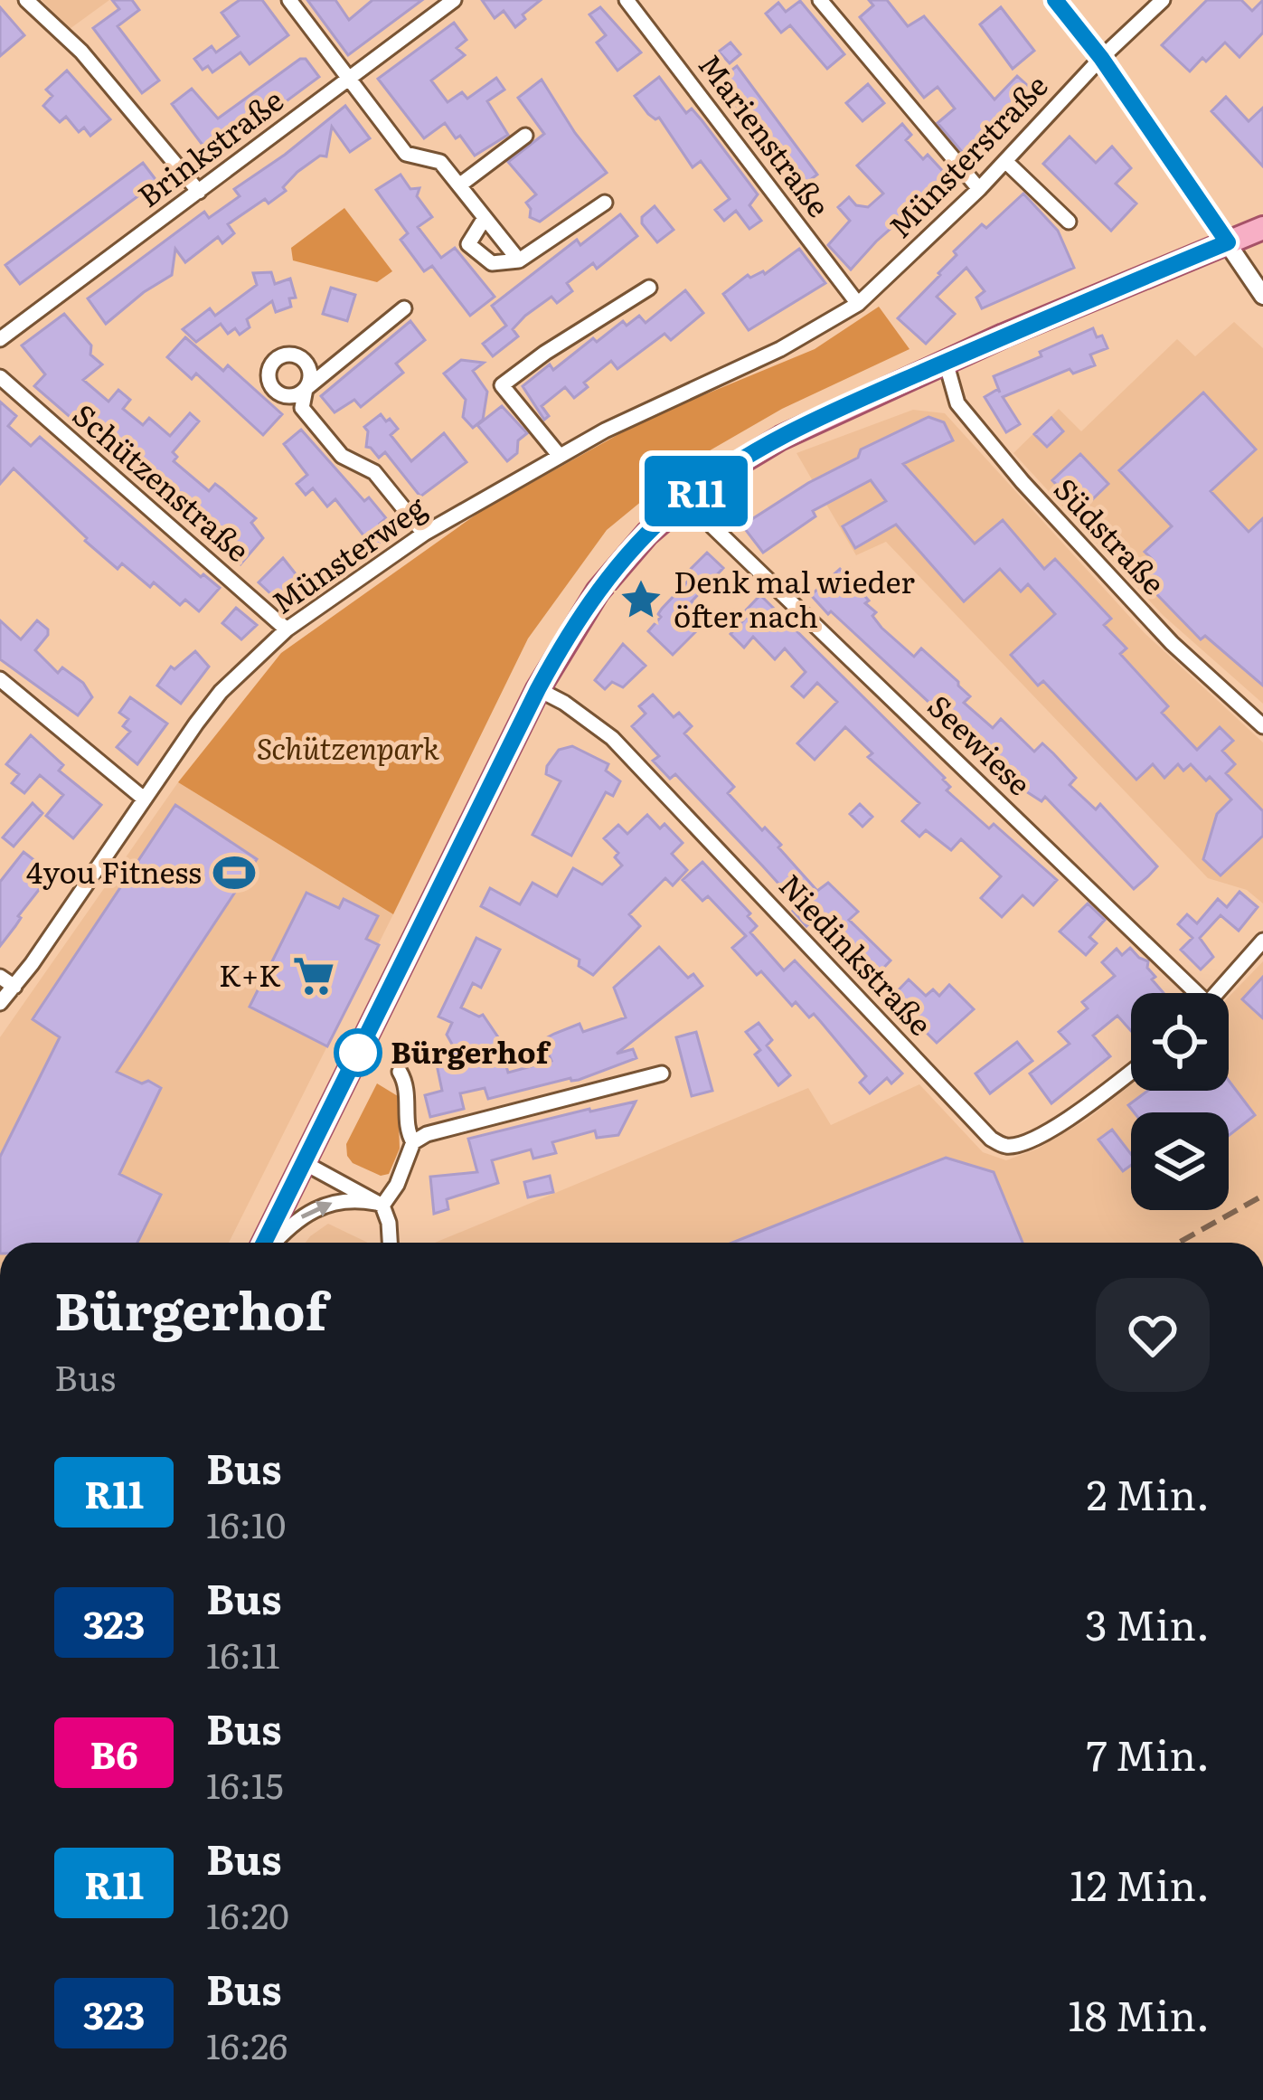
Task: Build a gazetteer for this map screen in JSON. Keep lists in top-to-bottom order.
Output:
{
  "streets": {
    "street": [
      "Marienstraße",
      "Brinkstraße",
      "Münsterstraße",
      "Schützenstraße",
      "Südstraße",
      "Münsterweg",
      "Seewiese",
      "Niedinkstraße"
    ]
  },
  "crossings": [
    ["Marienstraße", "Münsterstraße"],
    ["Marienstraße", "Münsterweg"],
    ["Münsterstraße", "Münsterweg"],
    ["Schützenstraße", "Münsterweg"]
  ],
  "parks": ["Schützenpark"],
  "places": {
    "place": ["Denk mal wieder öfter nach"],
    "sports": ["4you Fitness"],
    "supermarket": ["K+K"],
    "other": ["Bürgerhof"]
  },
  "lines": ["bus line R11"],
  "page": {
    "on_map": "R11",
    "heading": ["Bürgerhof", "Bus"],
    "list": [
      {
        "mark": "R11",
        "name": "Bus",
        "note": "16:10",
        "value": "2 Min."
      },
      {
        "mark": "323",
        "name": "Bus",
        "note": "16:11",
        "value": "3 Min."
      },
      {
        "mark": "B6",
        "name": "Bus",
        "note": "16:15",
        "value": "7 Min."
      },
      {
        "mark": "R11",
        "name": "Bus",
        "note": "16:20",
        "value": "12 Min."
      },
      {
        "mark": "323",
        "name": "Bus",
        "note": "16:26",
        "value": "18 Min."
      }
    ]
  }
}
